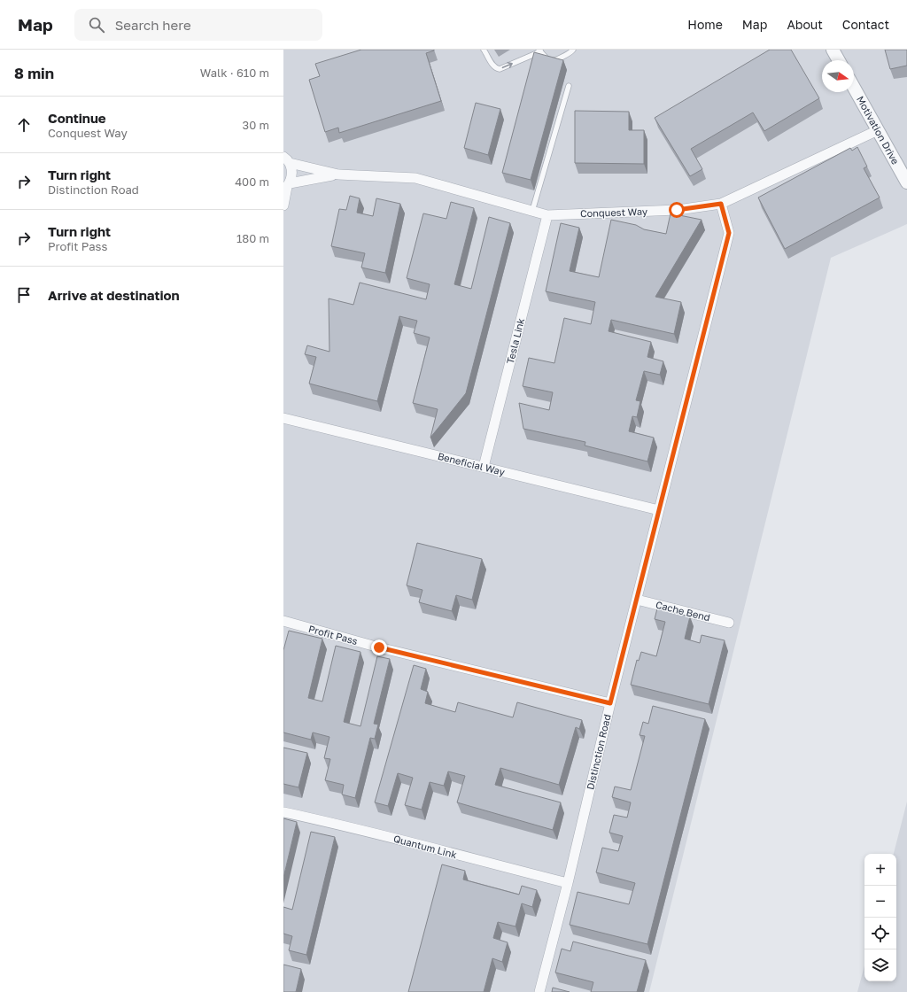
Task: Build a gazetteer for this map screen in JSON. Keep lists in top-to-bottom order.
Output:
{
  "streets": {
    "street": [
      "Motivation Drive",
      "Conquest Way",
      "Tesla Link",
      "Beneficial Way",
      "Cache Bend",
      "Profit Pass",
      "Distinction Road",
      "Quantum Link"
    ]
  },
  "crossings": [
    ["Motivation Drive", "Conquest Way"],
    ["Conquest Way", "Tesla Link"],
    ["Conquest Way", "Distinction Road"],
    ["Tesla Link", "Beneficial Way"],
    ["Beneficial Way", "Distinction Road"],
    ["Cache Bend", "Distinction Road"],
    ["Profit Pass", "Distinction Road"],
    ["Distinction Road", "Quantum Link"]
  ],
  "north": "right",
  "page": {
    "header": "Map",
    "search": "Search here",
    "nav": [
      "Home",
      "Map",
      "About",
      "Contact"
    ],
    "heading": ["8 min", "Walk · 610 m"],
    "list": [
      ["Continue", "Conquest Way", "30 m"],
      ["Turn right", "Distinction Road", "400 m"],
      ["Turn right", "Profit Pass", "180 m"],
      "Arrive at destination"
    ],
    "map_buttons": ["+", "−"]
  }
}
